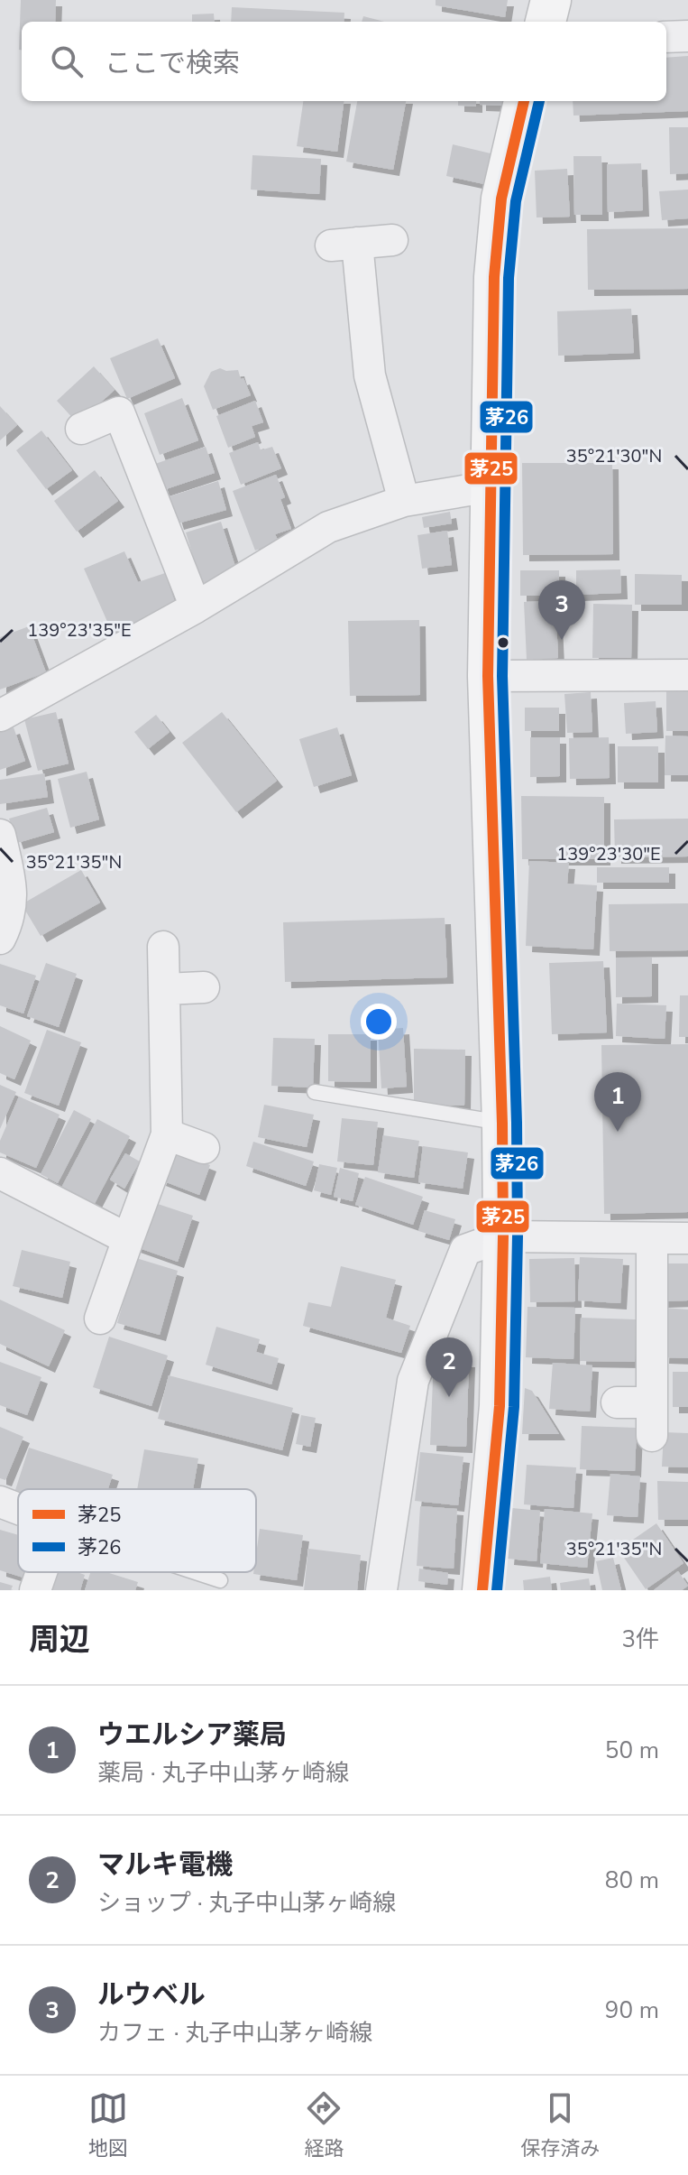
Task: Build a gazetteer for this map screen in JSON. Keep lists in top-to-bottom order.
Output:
{
  "lines": ["transit line 茅25", "transit line 茅26"],
  "legend": ["茅25", "茅26"],
  "page": {
    "search": "ここで検索",
    "pins": ["3", "1", "2"],
    "heading": ["周辺", "3件"],
    "list": [
      {
        "mark": "1",
        "name": "ウエルシア薬局",
        "note": "薬局 · 丸子中山茅ヶ崎線",
        "value": "50 m"
      },
      {
        "mark": "2",
        "name": "マルキ電機",
        "note": "ショップ · 丸子中山茅ヶ崎線",
        "value": "80 m"
      },
      {
        "mark": "3",
        "name": "ルウベル",
        "note": "カフェ · 丸子中山茅ヶ崎線",
        "value": "90 m"
      }
    ],
    "nav": ["地図", "経路", "保存済み"]
  },
  "coordinates": [
    "35°21'30\"N",
    "139°23'35\"E",
    "139°23'30\"E",
    "35°21'35\"N"
  ]
}
